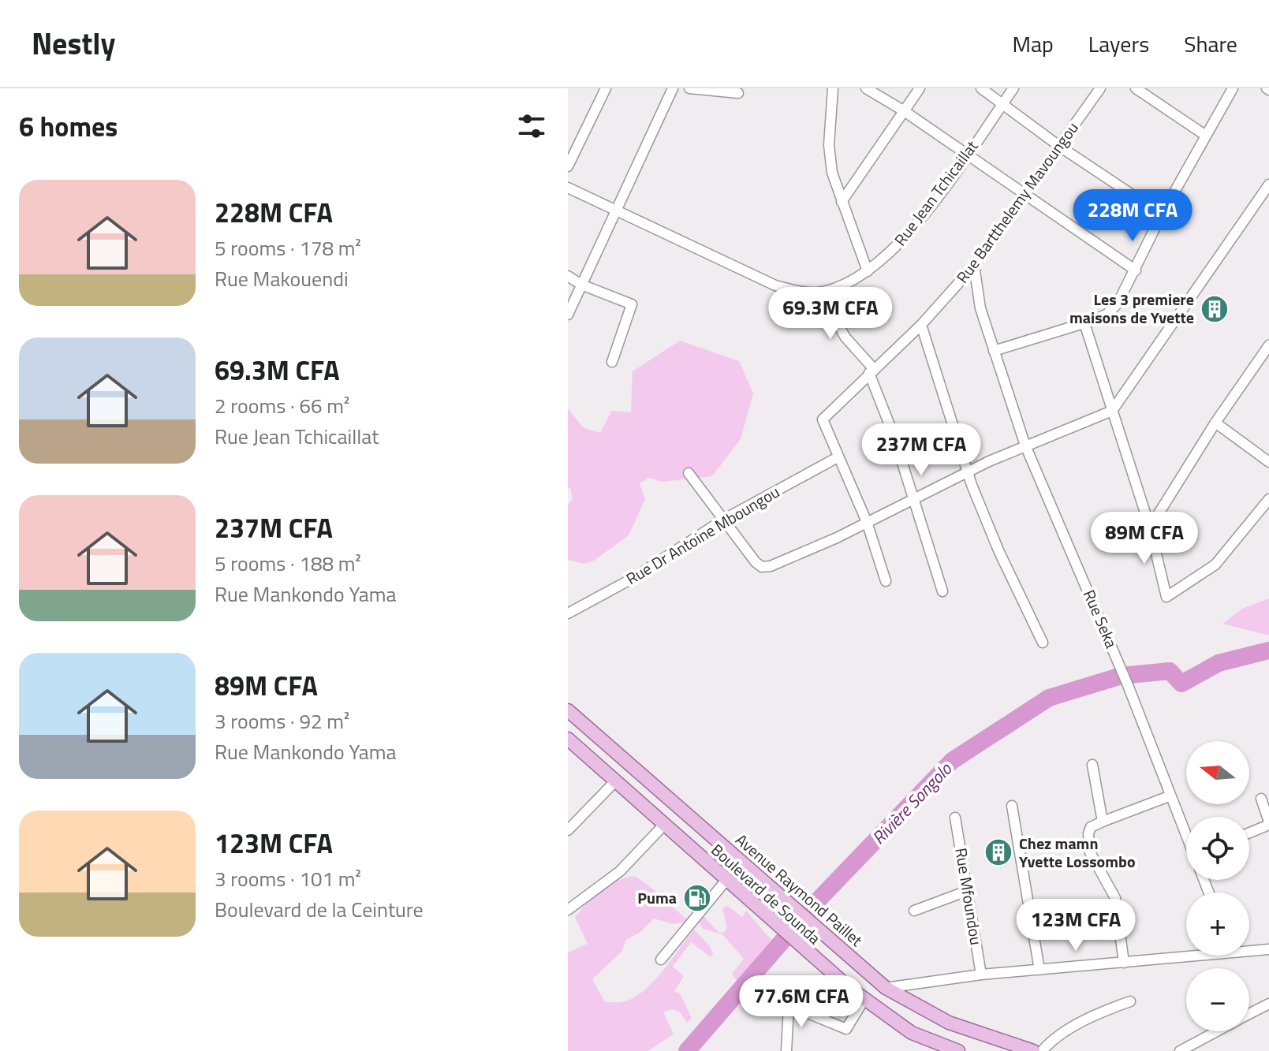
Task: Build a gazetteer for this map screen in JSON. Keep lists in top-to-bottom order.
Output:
{
  "streets": {
    "main road": ["Avenue Raymond Paillet", "Boulevard de Sounda"],
    "street": [
      "Rue Jean Tchicaillat",
      "Rue Bartthelemy Mavoungou",
      "Rue Dr Antoine Mboungou",
      "Rue Seka",
      "Rue Mfoundou"
    ]
  },
  "crossings": [
    ["Rue Bartthelemy Mavoungou", "Rue Dr Antoine Mboungou"],
    ["Rue Bartthelemy Mavoungou", "Rue Seka"]
  ],
  "water": ["Rivière Songolo"],
  "places": {
    "building": ["Les 3 premiere maisons de Yvette", "Chez mamn Yvette Lossombo"],
    "fuel station": ["Puma"]
  },
  "north": "left",
  "page": {
    "header": "Nestly",
    "nav": ["Map", "Layers", "Share"],
    "heading": "6 homes",
    "list": [
      {
        "name": "228M CFA",
        "note": "5 rooms · 178 m² · Rue Makouendi"
      },
      {
        "name": "69.3M CFA",
        "note": "2 rooms · 66 m² · Rue Jean Tchicaillat"
      },
      {
        "name": "237M CFA",
        "note": "5 rooms · 188 m² · Rue Mankondo Yama"
      },
      {
        "name": "89M CFA",
        "note": "3 rooms · 92 m² · Rue Mankondo Yama"
      },
      {
        "name": "123M CFA",
        "note": "3 rooms · 101 m² · Boulevard de la Ceinture"
      }
    ],
    "price": [
      "228M CFA",
      "69.3M CFA",
      "237M CFA",
      "89M CFA",
      "123M CFA",
      "77.6M CFA"
    ],
    "map_buttons": ["+", "−"]
  }
}
